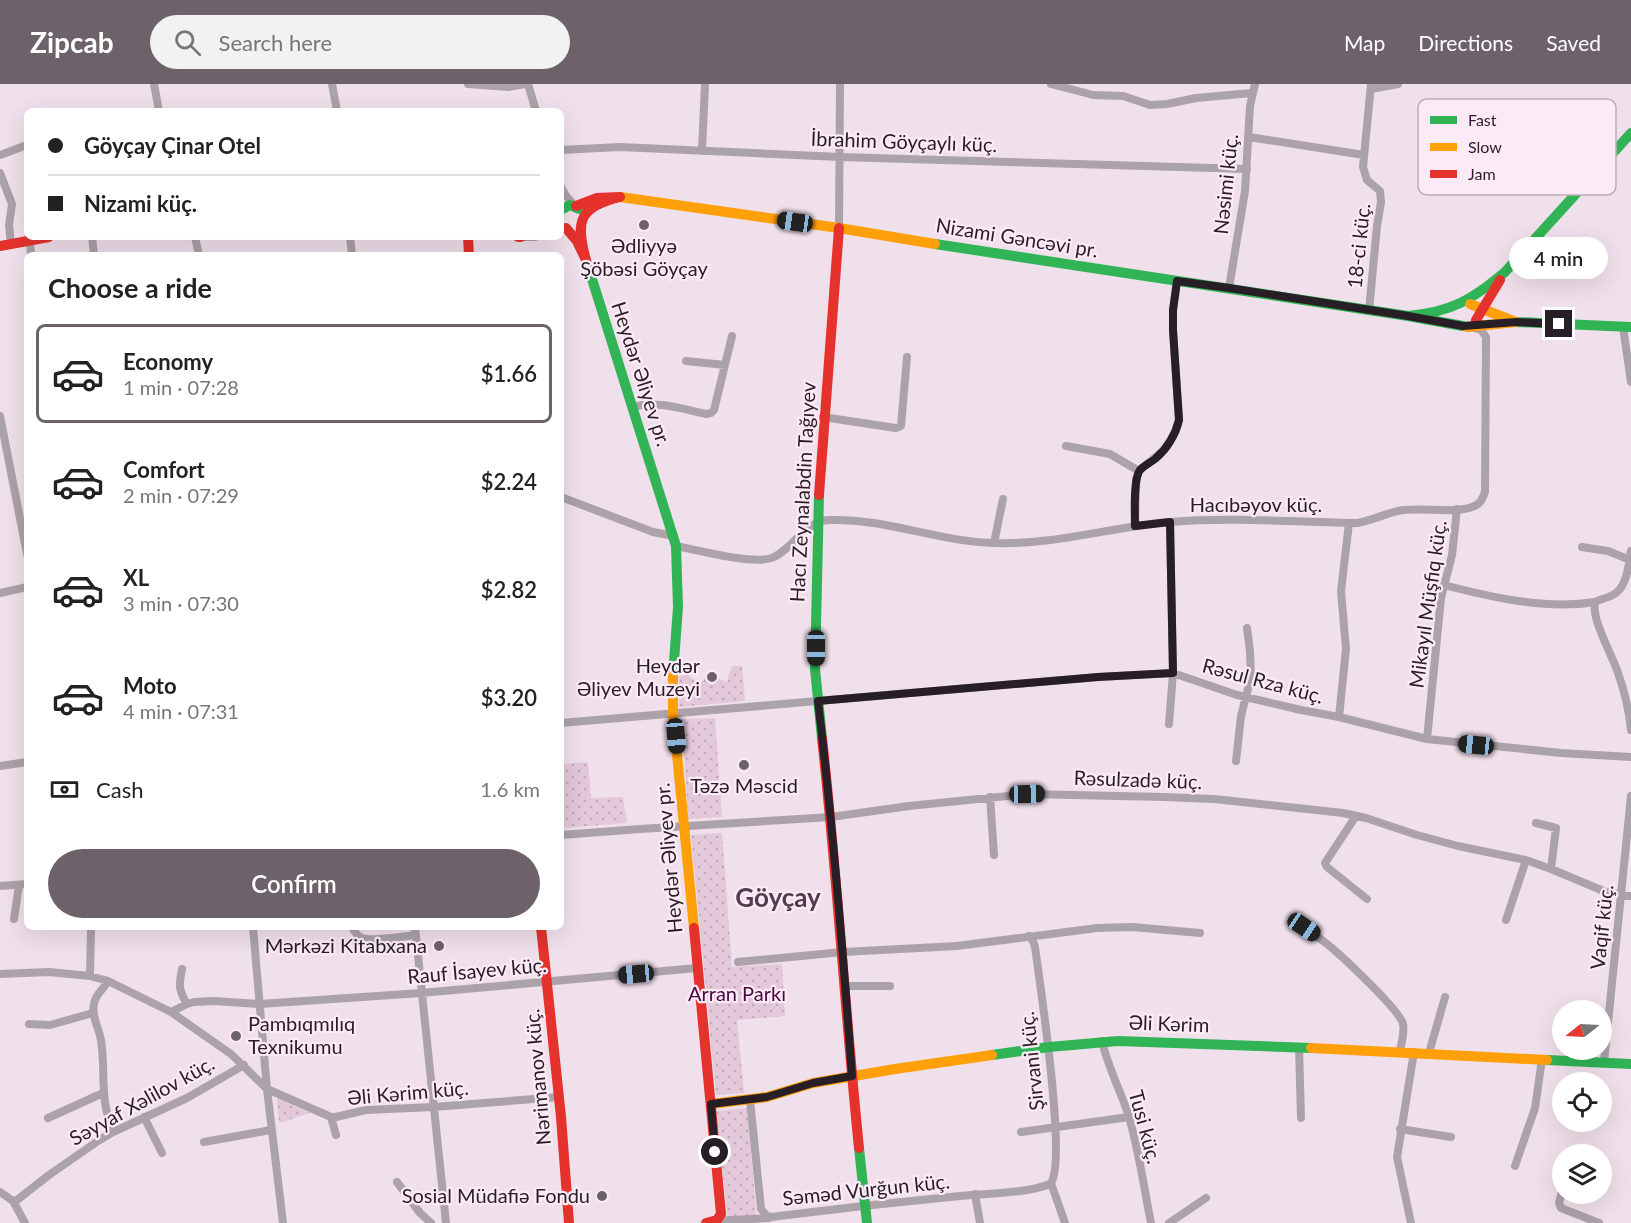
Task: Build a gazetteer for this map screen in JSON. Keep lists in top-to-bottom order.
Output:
{
  "streets": {
    "main road": [
      "Nizami Gəncəvi pr.",
      "Heydər Əliyev pr.",
      "Hacı Zeynalabdin Tağıyev",
      "Əli Kərim",
      "Nərimanov küç."
    ],
    "street": [
      "İbrahim Göyçaylı küç.",
      "Nəsimi küç.",
      "18-ci küç.",
      "Hacıbəyov küç.",
      "Mikayıl Müşfiq küç.",
      "Rəsul Rza küç.",
      "Rəsulzadə küç.",
      "Vaqif küç.",
      "Rauf İsayev küç.",
      "Şirvani küç.",
      "Əli Kərim küç.",
      "Səyyaf Xəlilov küç.",
      "Tusi küç.",
      "Səməd Vurğun küç."
    ]
  },
  "crossings": [
    ["İbrahim Göyçaylı küç.", "Nəsimi küç."],
    ["Nəsimi küç.", "Nizami Gəncəvi pr."],
    ["Nizami Gəncəvi pr.", "18-ci küç."],
    ["Nizami Gəncəvi pr.", "Hacı Zeynalabdin Tağıyev"],
    ["Heydər Əliyev pr.", "Rəsul Rza küç."],
    ["Heydər Əliyev pr.", "Rəsulzadə küç."],
    ["Heydər Əliyev pr.", "Rauf İsayev küç."],
    ["Heydər Əliyev pr.", "Əli Kərim"],
    ["Hacı Zeynalabdin Tağıyev", "Hacıbəyov küç."],
    ["Hacı Zeynalabdin Tağıyev", "Rəsul Rza küç."],
    ["Hacı Zeynalabdin Tağıyev", "Rəsulzadə küç."],
    ["Hacı Zeynalabdin Tağıyev", "Əli Kərim"],
    ["Hacı Zeynalabdin Tağıyev", "Səməd Vurğun küç."],
    ["Hacıbəyov küç.", "Mikayıl Müşfiq küç."],
    ["Mikayıl Müşfiq küç.", "Rəsul Rza küç."],
    ["Rəsulzadə küç.", "Vaqif küç."],
    ["Vaqif küç.", "Əli Kərim"],
    ["Rauf İsayev küç.", "Nərimanov küç."],
    ["Əli Kərim", "Şirvani küç."],
    ["Əli Kərim", "Tusi küç."],
    ["Əli Kərim", "Səməd Vurğun küç."],
    ["Şirvani küç.", "Səməd Vurğun küç."],
    ["Nərimanov küç.", "Əli Kərim küç."]
  ],
  "districts": ["Göyçay"],
  "parks": ["Arran Parkı"],
  "places": [
    "Ədliyyə Şöbəsi Göyçay",
    "Heydər Əliyev Muzeyi",
    "Təzə Məscid",
    "Mərkəzi Kitabxana",
    "Pambıqmılıq Texnikumu",
    "Sosial Müdafiə Fondu"
  ],
  "legend": ["Fast", "Slow", "Jam"],
  "north": "left",
  "page": {
    "header": "Zipcab",
    "search": "Search here",
    "nav": ["Map", "Directions", "Saved"],
    "banner": ["Göyçay Çinar Otel", "Nizami küç."],
    "bubble": "4 min",
    "heading": "Choose a ride",
    "list": [
      {
        "name": "Economy",
        "note": "1 min · 07:28",
        "value": "$1.66"
      },
      {
        "name": "Comfort",
        "note": "2 min · 07:29",
        "value": "$2.24"
      },
      {
        "name": "XL",
        "note": "3 min · 07:30",
        "value": "$2.82"
      },
      {
        "name": "Moto",
        "note": "4 min · 07:31",
        "value": "$3.20"
      }
    ],
    "pay": ["Cash", "1.6 km"],
    "buttons": "Confirm"
  }
}
